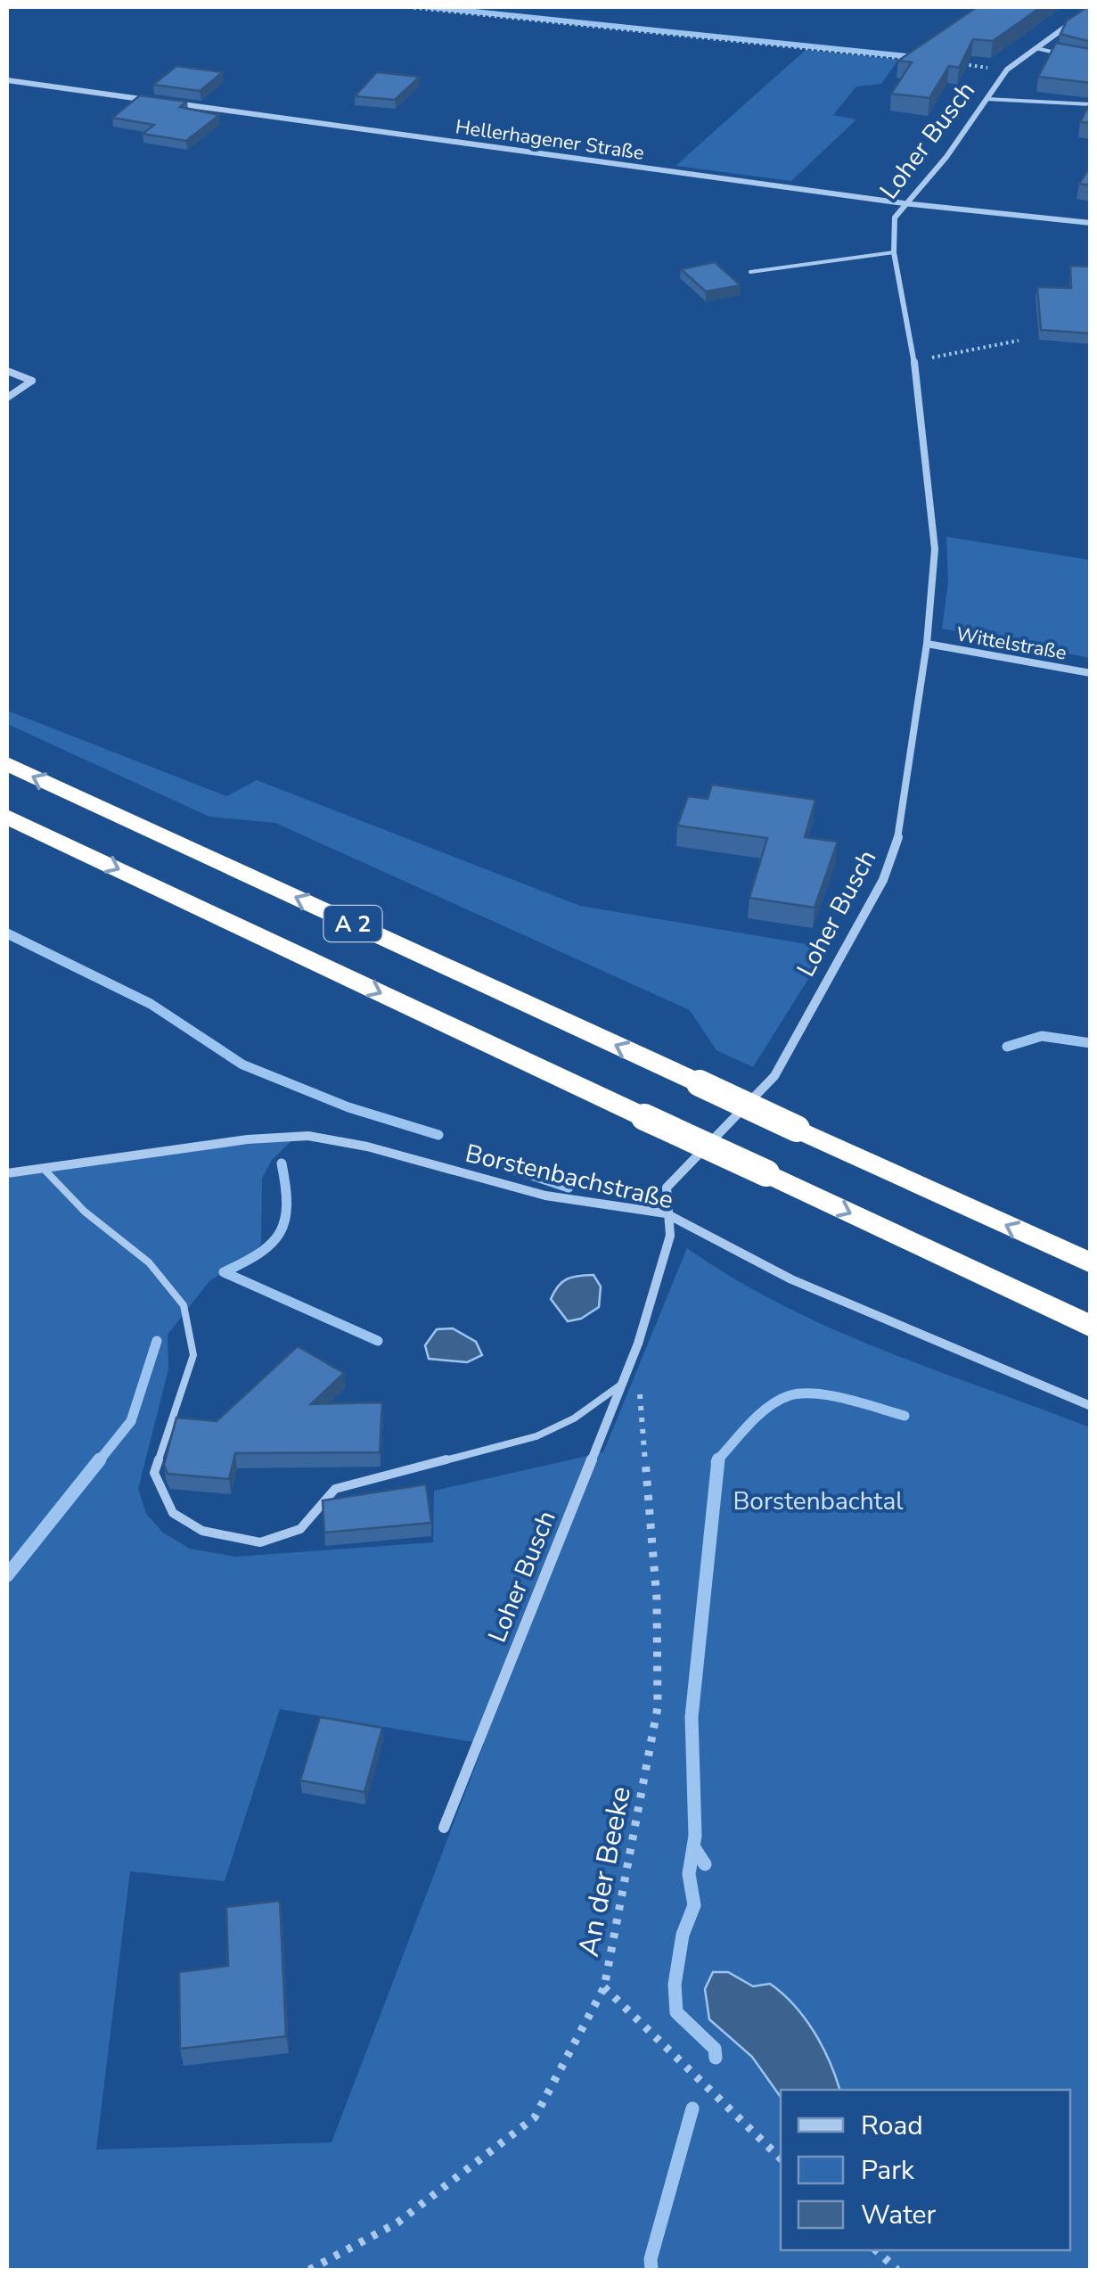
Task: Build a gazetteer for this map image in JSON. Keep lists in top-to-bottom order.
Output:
{
  "streets": {
    "highway": ["A 2"],
    "street": [
      "Hellerhagener Straße",
      "Loher Busch",
      "Wittelstraße",
      "Borstenbachstraße"
    ],
    "path": ["An der Beeke"]
  },
  "crossings": [
    ["Hellerhagener Straße", "Loher Busch"],
    ["Loher Busch", "Wittelstraße"],
    ["Loher Busch", "Borstenbachstraße"],
    ["Loher Busch", "An der Beeke"]
  ],
  "parks": ["Borstenbachtal"],
  "legend": ["Road", "Park", "Water"]
}
